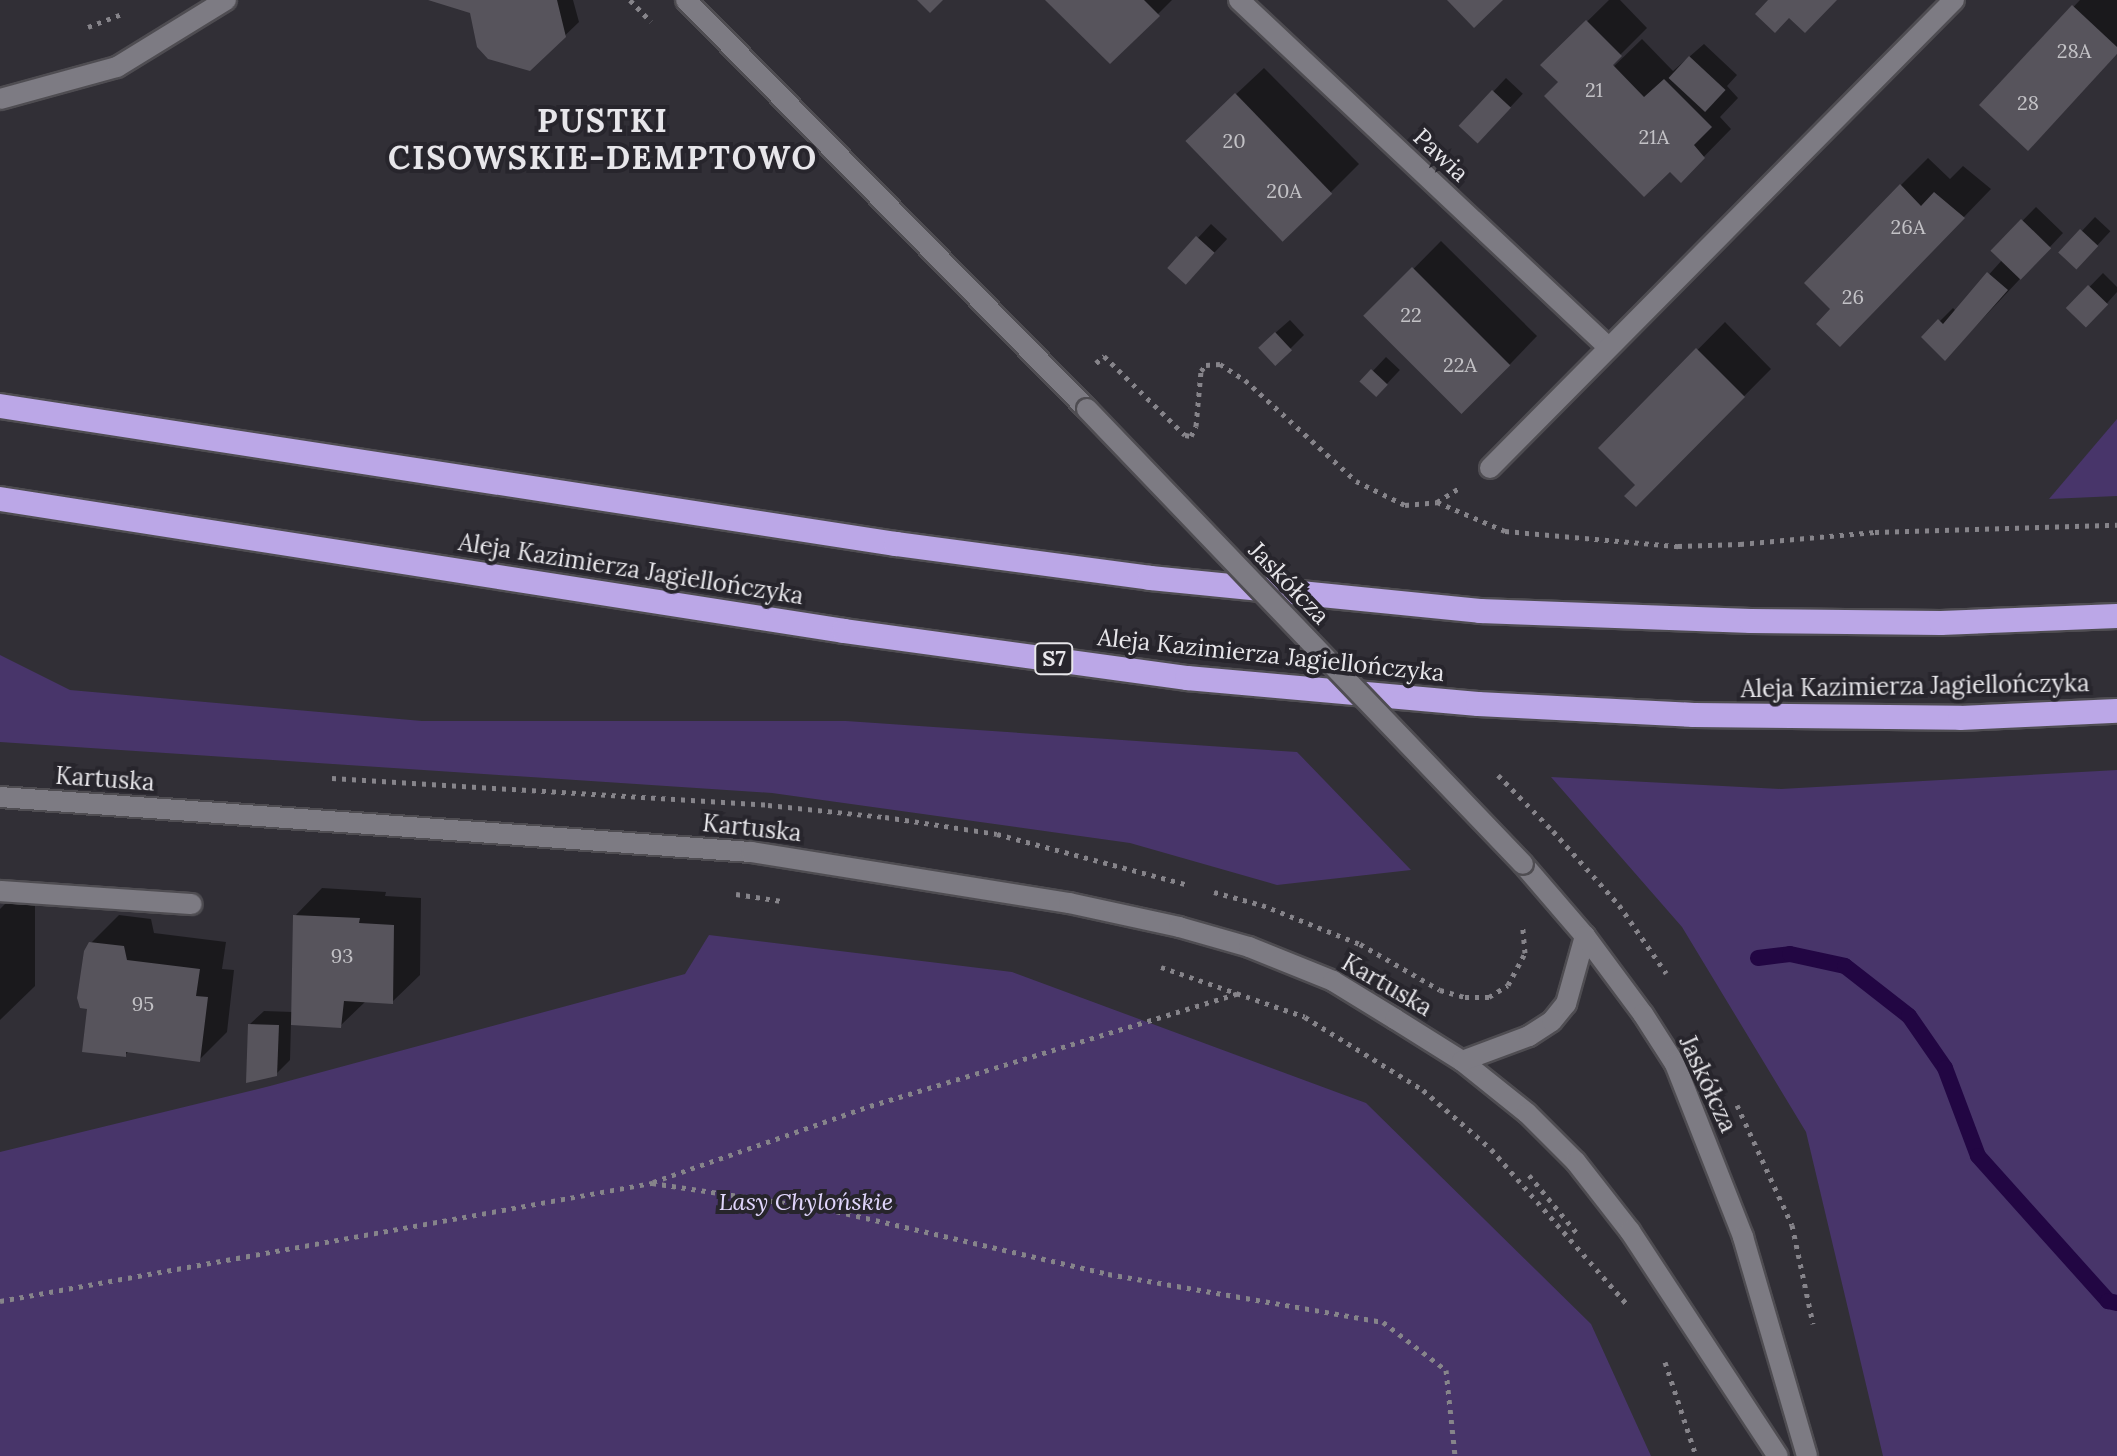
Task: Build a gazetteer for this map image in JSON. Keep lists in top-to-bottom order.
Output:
{
  "streets": {
    "highway": ["Aleja Kazimierza Jagiellończyka", "S7"],
    "street": ["Pawia", "Jaskółcza", "Kartuska"]
  },
  "districts": ["PUSTKI CISOWSKIE-DEMPTOWO"],
  "parks": ["Lasy Chylońskie"],
  "house_numbers": [
    "28A",
    "21",
    "28",
    "21A",
    "20",
    "20A",
    "26A",
    "26",
    "22",
    "22A",
    "93",
    "95"
  ]
}
